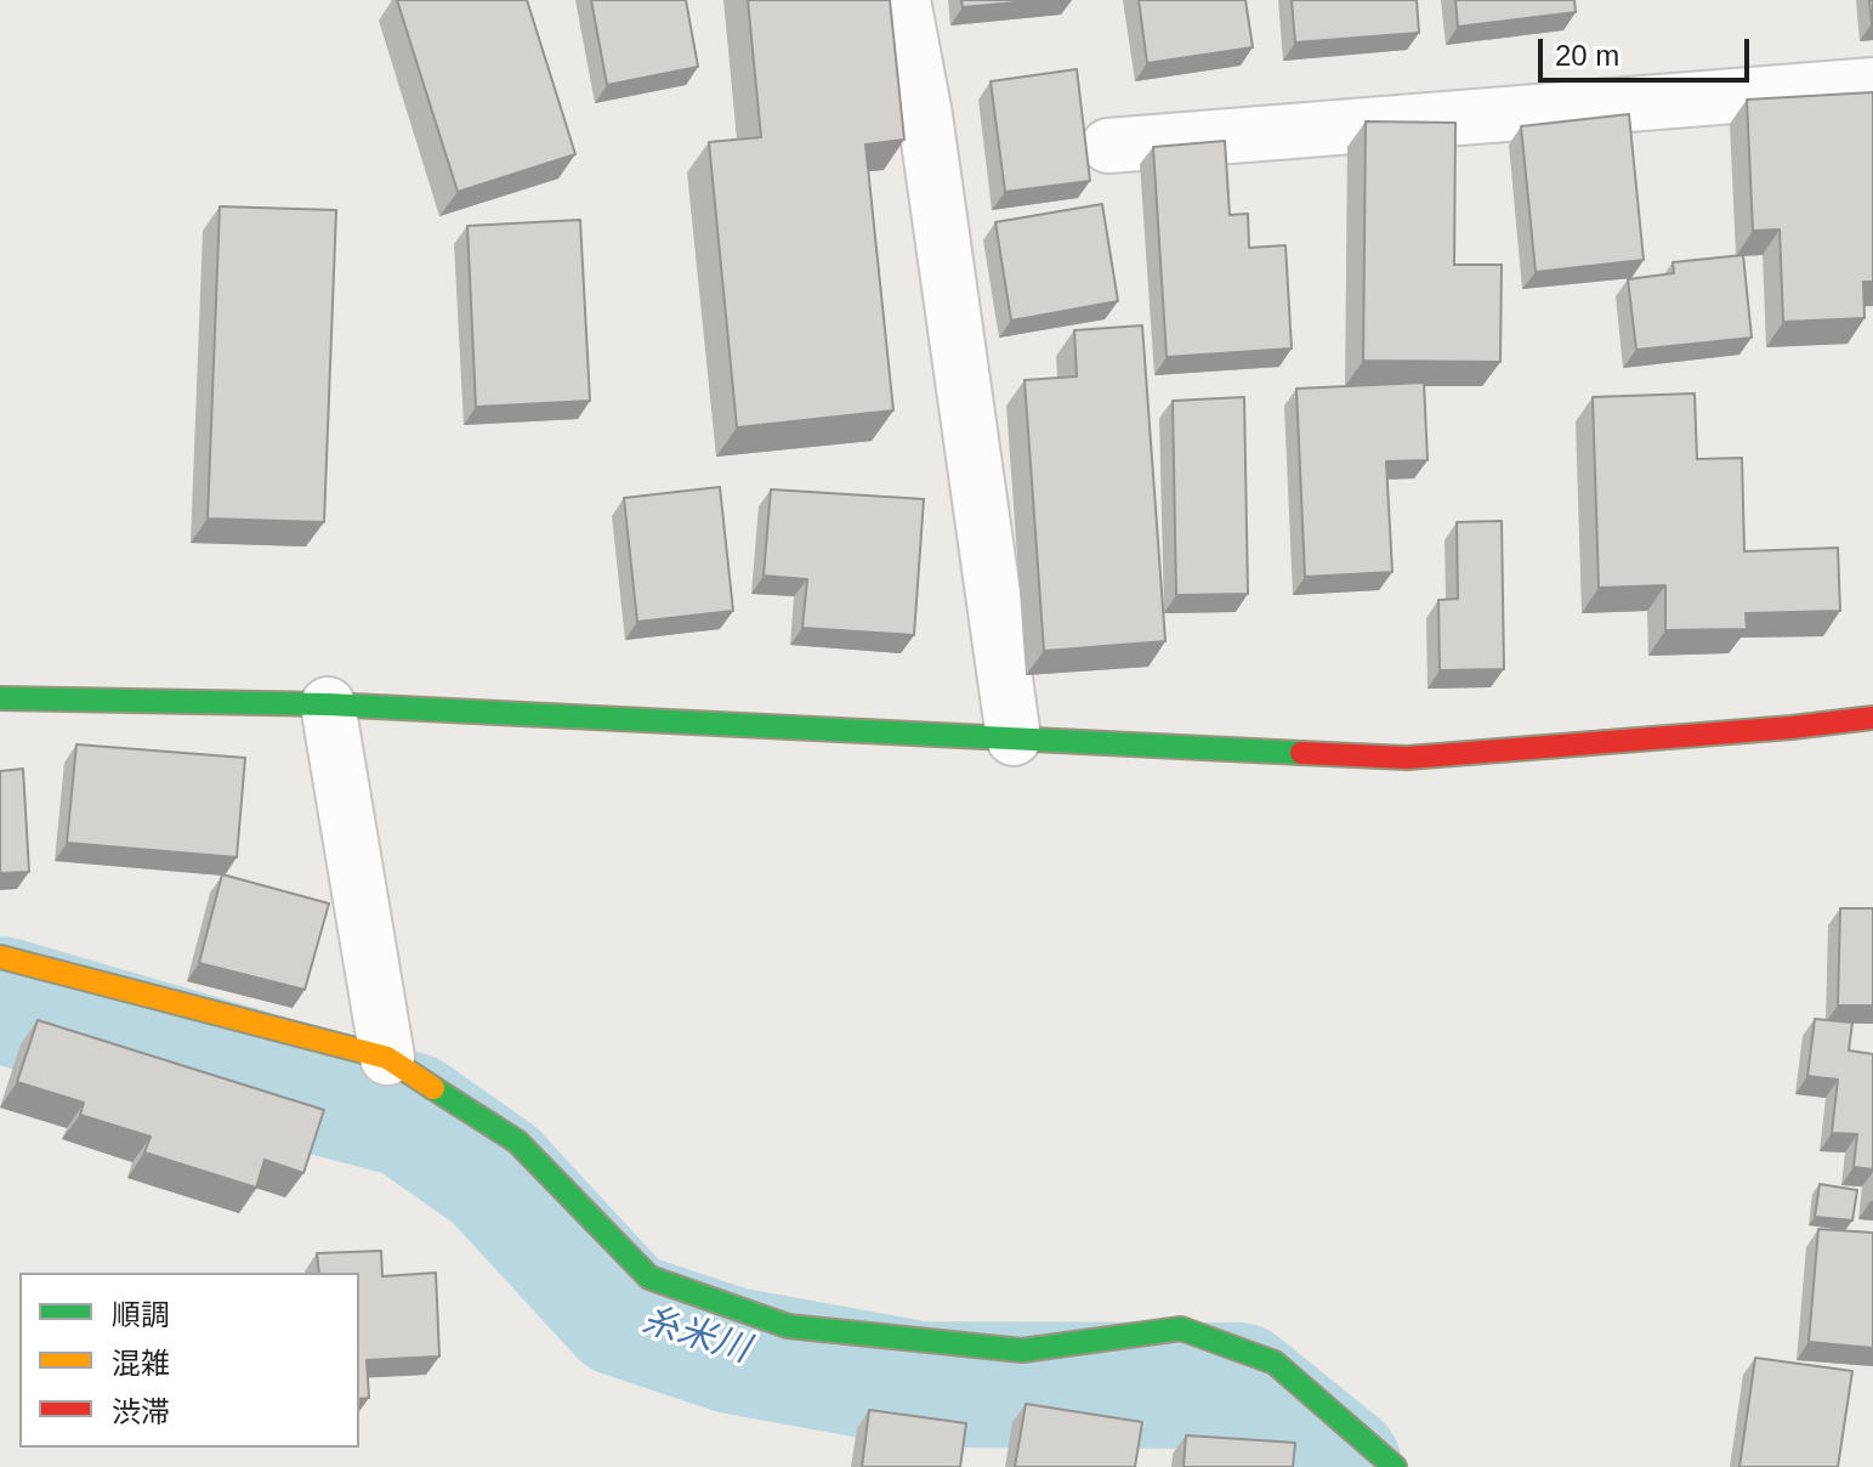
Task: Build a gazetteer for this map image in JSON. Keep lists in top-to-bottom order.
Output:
{
  "water": ["糸米川"],
  "legend": ["順調", "混雑", "渋滞"],
  "scale_bar": "20 m"
}
